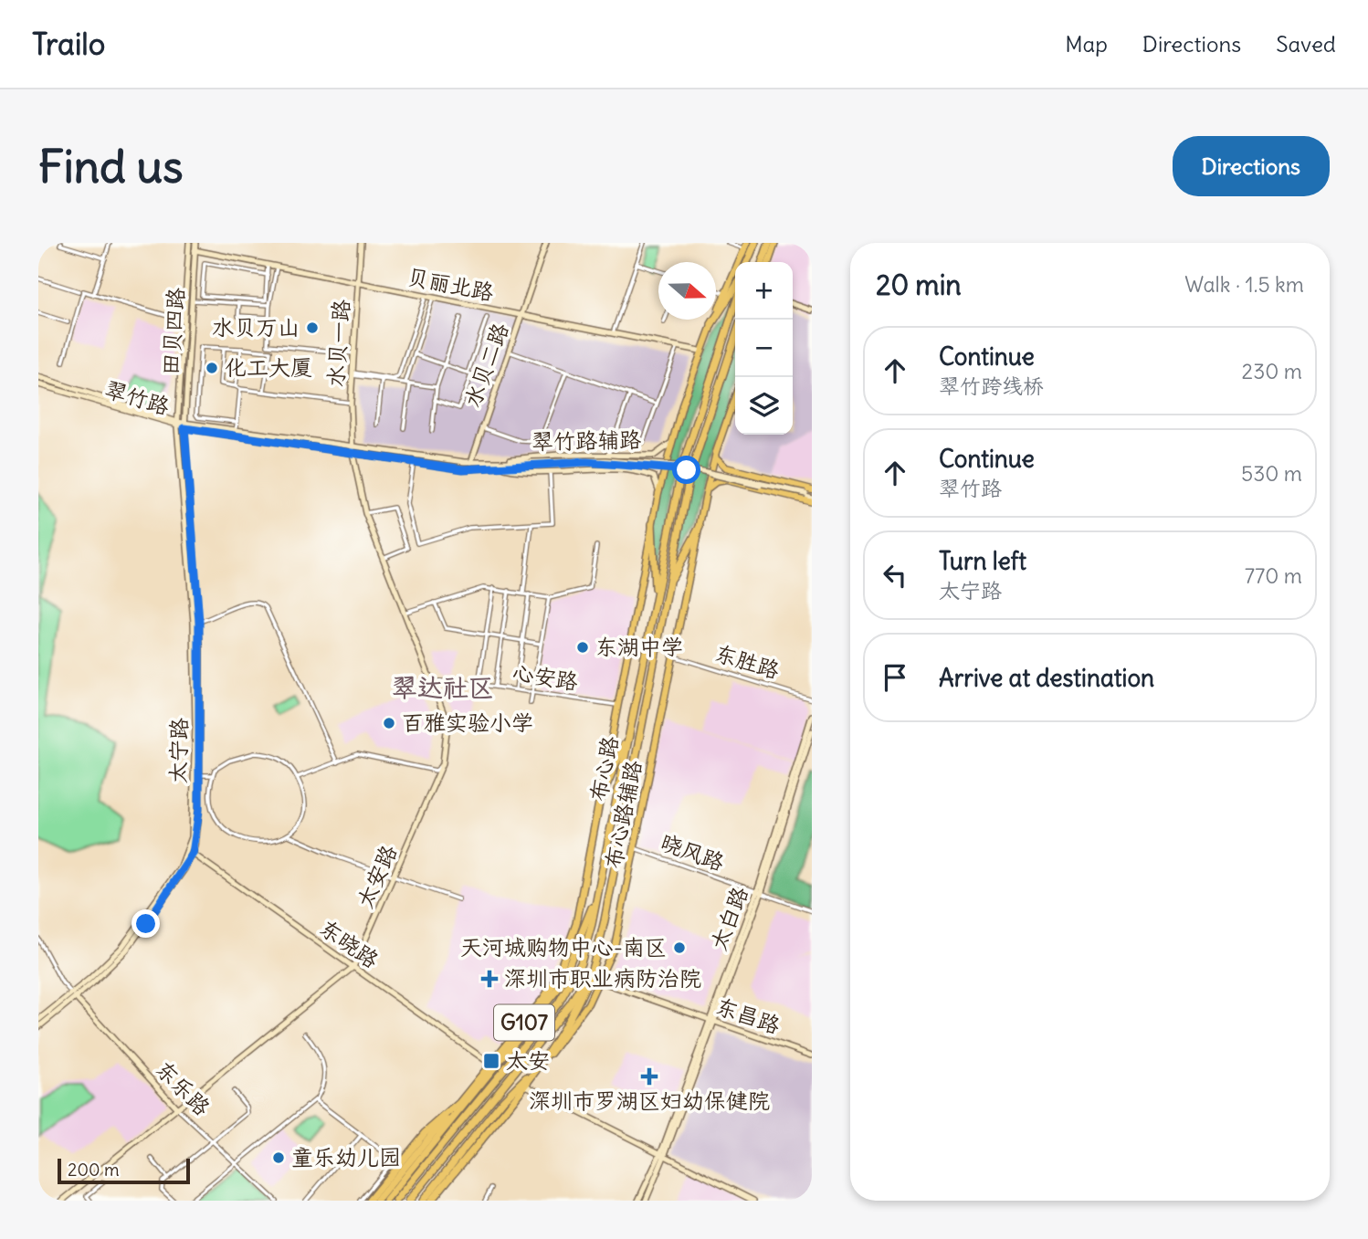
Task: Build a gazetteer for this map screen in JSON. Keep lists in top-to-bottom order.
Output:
{
  "streets": {
    "highway": ["布心路", "布心路辅路", "G107"],
    "main road": [
      "贝丽北路",
      "田贝四路",
      "水贝一路",
      "水贝二路",
      "翠竹路",
      "翠竹路辅路",
      "太宁路",
      "太安路",
      "太白路",
      "东晓路",
      "东昌路",
      "东乐路"
    ],
    "street": ["东胜路", "心安路", "晓风路"]
  },
  "crossings": [
    ["贝丽北路", "田贝四路"],
    ["贝丽北路", "水贝一路"],
    ["贝丽北路", "水贝二路"],
    ["贝丽北路", "布心路辅路"],
    ["田贝四路", "翠竹路"],
    ["田贝四路", "太宁路"],
    ["水贝一路", "翠竹路"],
    ["水贝一路", "太安路"],
    ["水贝二路", "翠竹路"],
    ["翠竹路", "翠竹路辅路"],
    ["翠竹路", "太宁路"],
    ["翠竹路", "太安路"],
    ["翠竹路辅路", "布心路辅路"],
    ["东胜路", "布心路辅路"],
    ["心安路", "布心路辅路"],
    ["心安路", "太安路"],
    ["太宁路", "东晓路"],
    ["太宁路", "东乐路"],
    ["布心路", "布心路辅路"],
    ["布心路辅路", "晓风路"],
    ["布心路辅路", "东晓路"],
    ["布心路辅路", "东昌路"],
    ["晓风路", "太白路"],
    ["太安路", "东晓路"],
    ["太安路", "东乐路"],
    ["太白路", "东昌路"]
  ],
  "districts": ["翠达社区"],
  "places": {
    "other": [
      "水贝万山",
      "化工大厦",
      "东湖中学",
      "百雅实验小学",
      "天河城购物中心-南区",
      "童乐幼儿园"
    ],
    "health": ["深圳市职业病防治院", "深圳市罗湖区妇幼保健院"],
    "transit": ["太安"]
  },
  "scale_bar": "200 m",
  "north": "right",
  "page": {
    "header": "Trailo",
    "nav": ["Map", "Directions", "Saved"],
    "buttons": "Directions",
    "title": "Find us",
    "heading": ["20 min", "Walk · 1.5 km"],
    "map_buttons": ["+", "−"],
    "list": [
      ["Continue", "翠竹跨线桥", "230 m"],
      ["Continue", "翠竹路", "530 m"],
      ["Turn left", "太宁路", "770 m"],
      "Arrive at destination"
    ],
    "scale": "200 m"
  }
}
